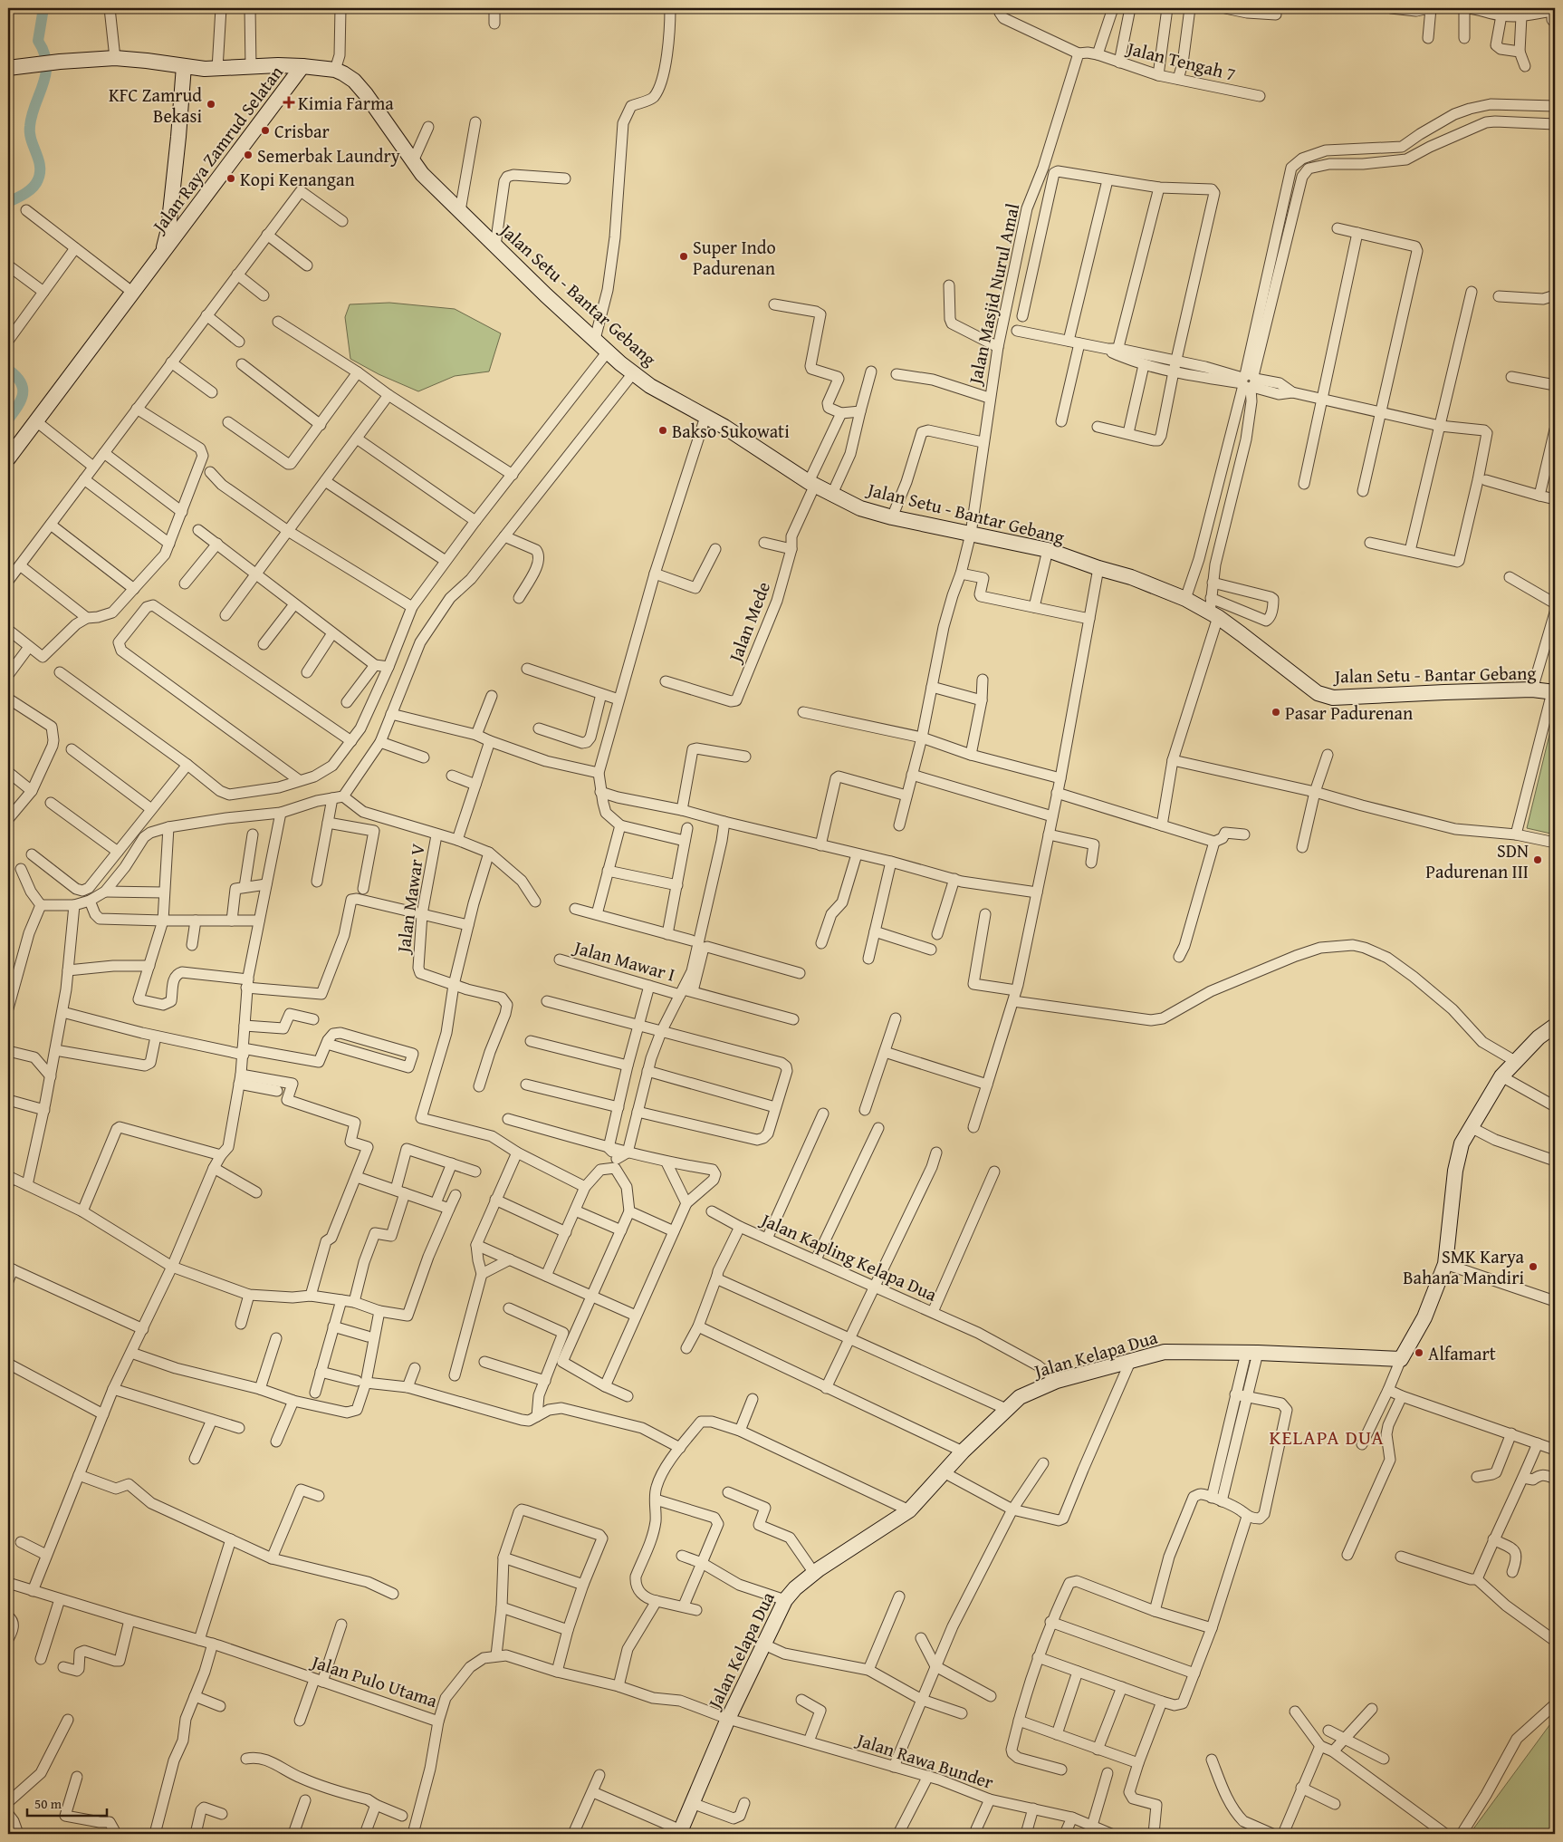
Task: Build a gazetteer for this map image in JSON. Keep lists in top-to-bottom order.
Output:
{
  "streets": {
    "main road": ["Jalan Raya Zamrud Selatan", "Jalan Setu - Bantar Gebang", "Jalan Kelapa Dua"],
    "street": [
      "Jalan Tengah 7",
      "Jalan Masjid Nurul Amal",
      "Jalan Mede",
      "Jalan Mawar V",
      "Jalan Mawar I",
      "Jalan Kapling Kelapa Dua",
      "Jalan Pulo Utama",
      "Jalan Rawa Bunder"
    ]
  },
  "crossings": [
    ["Jalan Raya Zamrud Selatan", "Jalan Setu - Bantar Gebang"],
    ["Jalan Masjid Nurul Amal", "Jalan Setu - Bantar Gebang"],
    ["Jalan Setu - Bantar Gebang", "Jalan Mede"],
    ["Jalan Kapling Kelapa Dua", "Jalan Kelapa Dua"],
    ["Jalan Kelapa Dua", "Jalan Rawa Bunder"]
  ],
  "districts": ["KELAPA DUA"],
  "places": {
    "health": ["Kimia Farma"],
    "other": [
      "KFC Zamrud Bekasi",
      "Crisbar",
      "Semerbak Laundry",
      "Kopi Kenangan",
      "Super Indo Padurenan",
      "Bakso Sukowati",
      "Pasar Padurenan",
      "SDN Padurenan III",
      "SMK Karya Bahana Mandiri",
      "Alfamart"
    ]
  },
  "scale_bar": "50 m"
}
